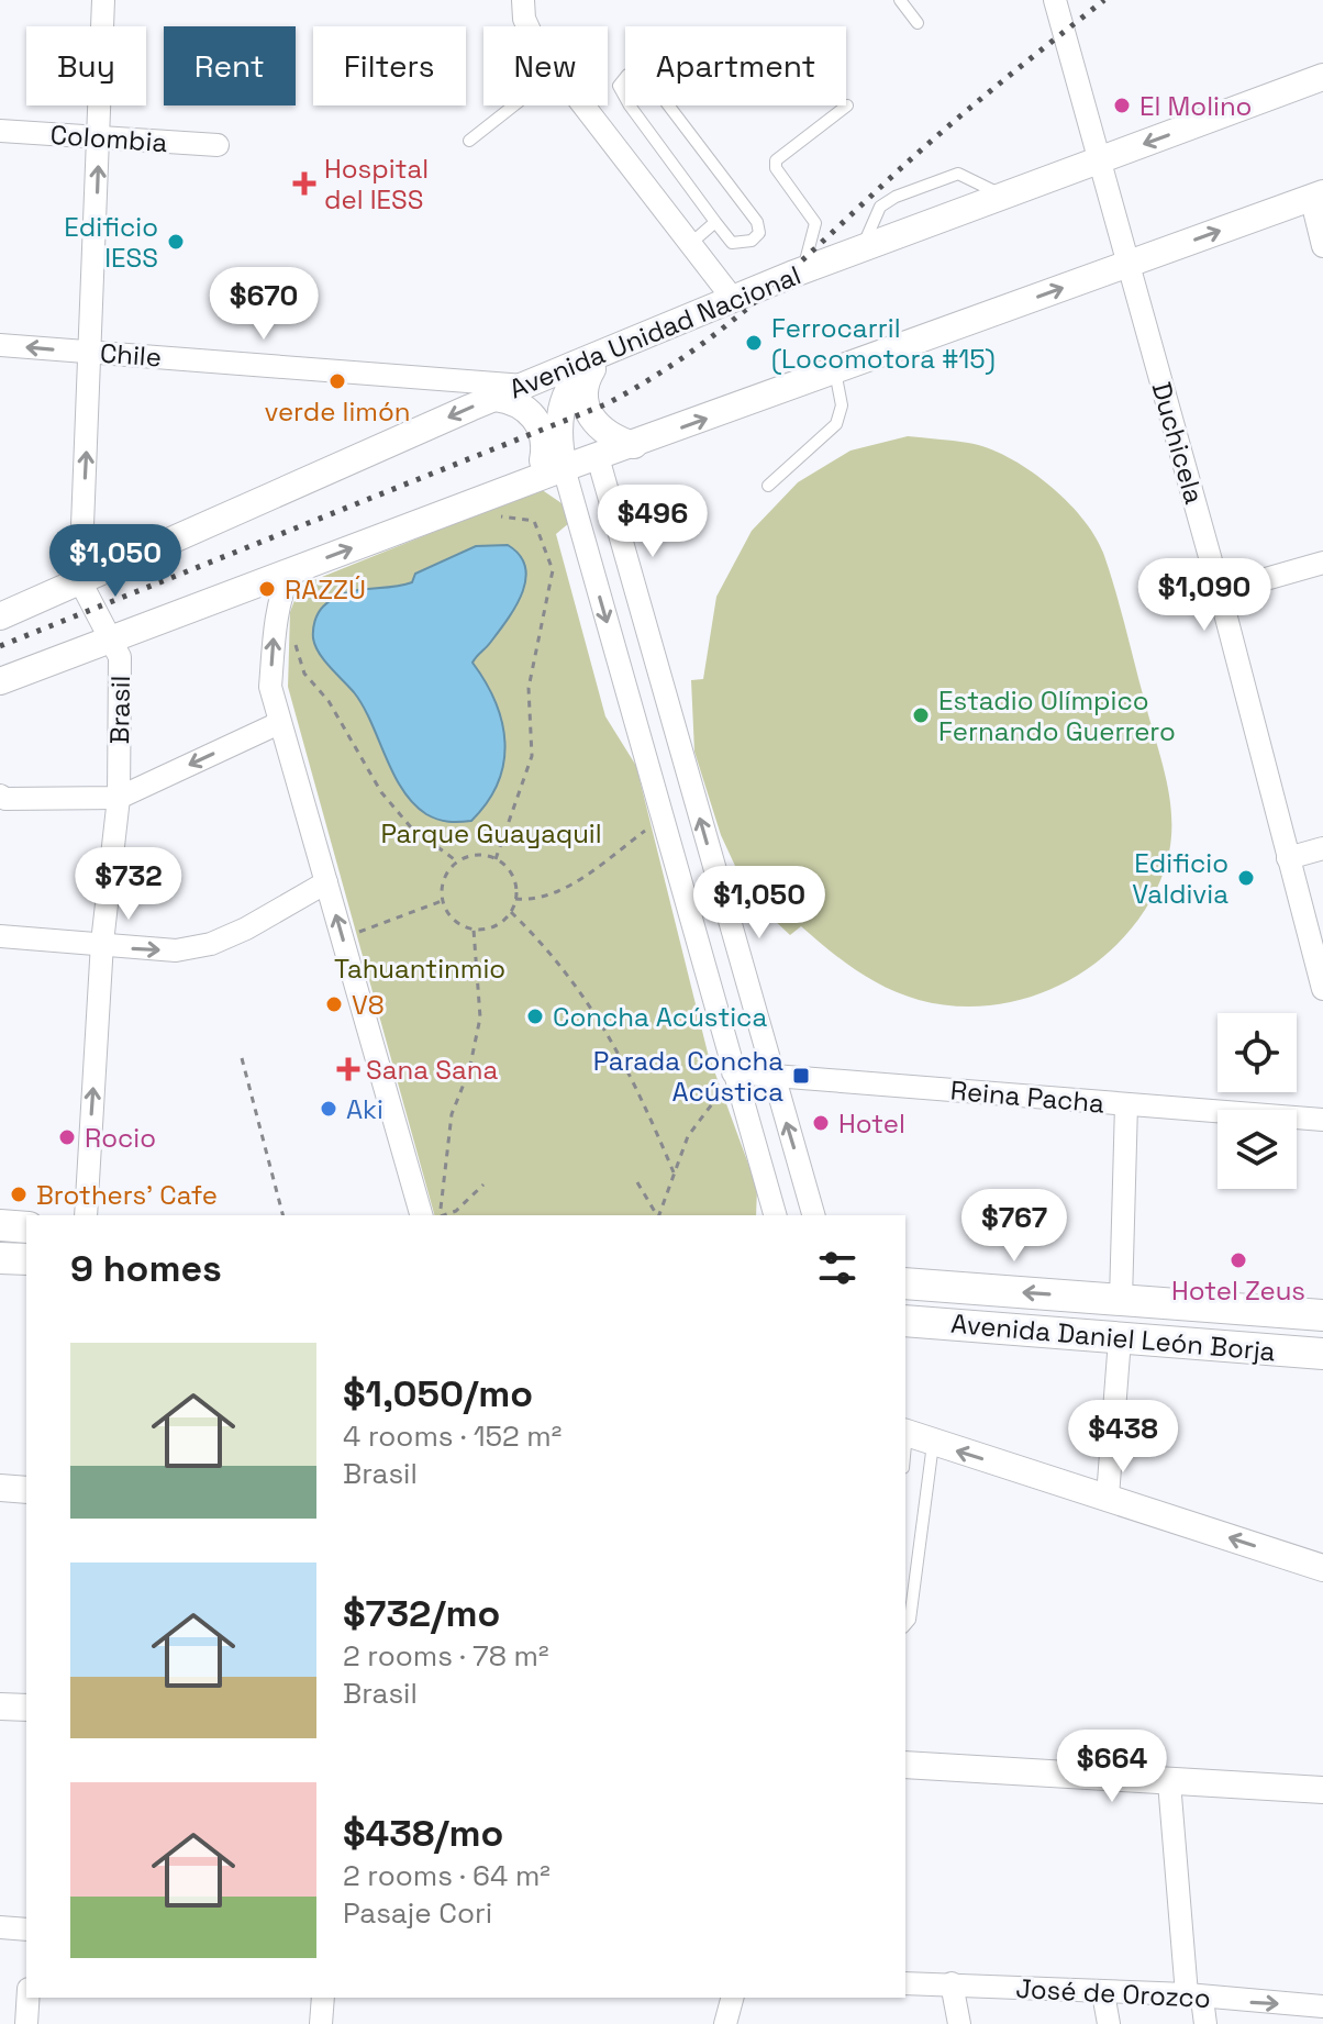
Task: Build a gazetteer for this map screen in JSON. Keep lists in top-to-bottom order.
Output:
{
  "streets": {
    "main road": ["Avenida Daniel León Borja"],
    "street": [
      "Colombia",
      "Avenida Unidad Nacional",
      "Chile",
      "Duchicela",
      "Brasil",
      "Reina Pacha",
      "José de Orozco"
    ]
  },
  "crossings": [
    ["Avenida Unidad Nacional", "Chile"],
    ["Avenida Unidad Nacional", "Duchicela"],
    ["Avenida Unidad Nacional", "Brasil"]
  ],
  "one_way": ["Brasil"],
  "parks": ["Parque Guayaquil", "Tahuantinmio"],
  "places": {
    "other": [
      "El Molino",
      "Edificio IESS",
      "Ferrocarril (Locomotora #15)",
      "verde limón",
      "RAZZÚ",
      "Estadio Olímpico Fernando Guerrero",
      "Edificio Valdivia",
      "V8",
      "Concha Acústica",
      "Aki",
      "Hotel",
      "Rocio",
      "Brothers' Cafe",
      "Hotel Zeus"
    ],
    "health": ["Hospital del IESS", "Sana Sana"],
    "transit": ["Parada Concha Acústica"]
  },
  "page": {
    "chip": [
      "Buy",
      "Rent",
      "Filters",
      "New",
      "Apartment"
    ],
    "price": [
      "$670",
      "$496",
      "$1,050",
      "$1,090",
      "$732",
      "$1,050",
      "$767",
      "$438",
      "$664"
    ],
    "heading": "9 homes",
    "list": [
      {
        "name": "$1,050/mo",
        "note": "4 rooms · 152 m² · Brasil"
      },
      {
        "name": "$732/mo",
        "note": "2 rooms · 78 m² · Brasil"
      },
      {
        "name": "$438/mo",
        "note": "2 rooms · 64 m² · Pasaje Cori"
      }
    ]
  }
}
